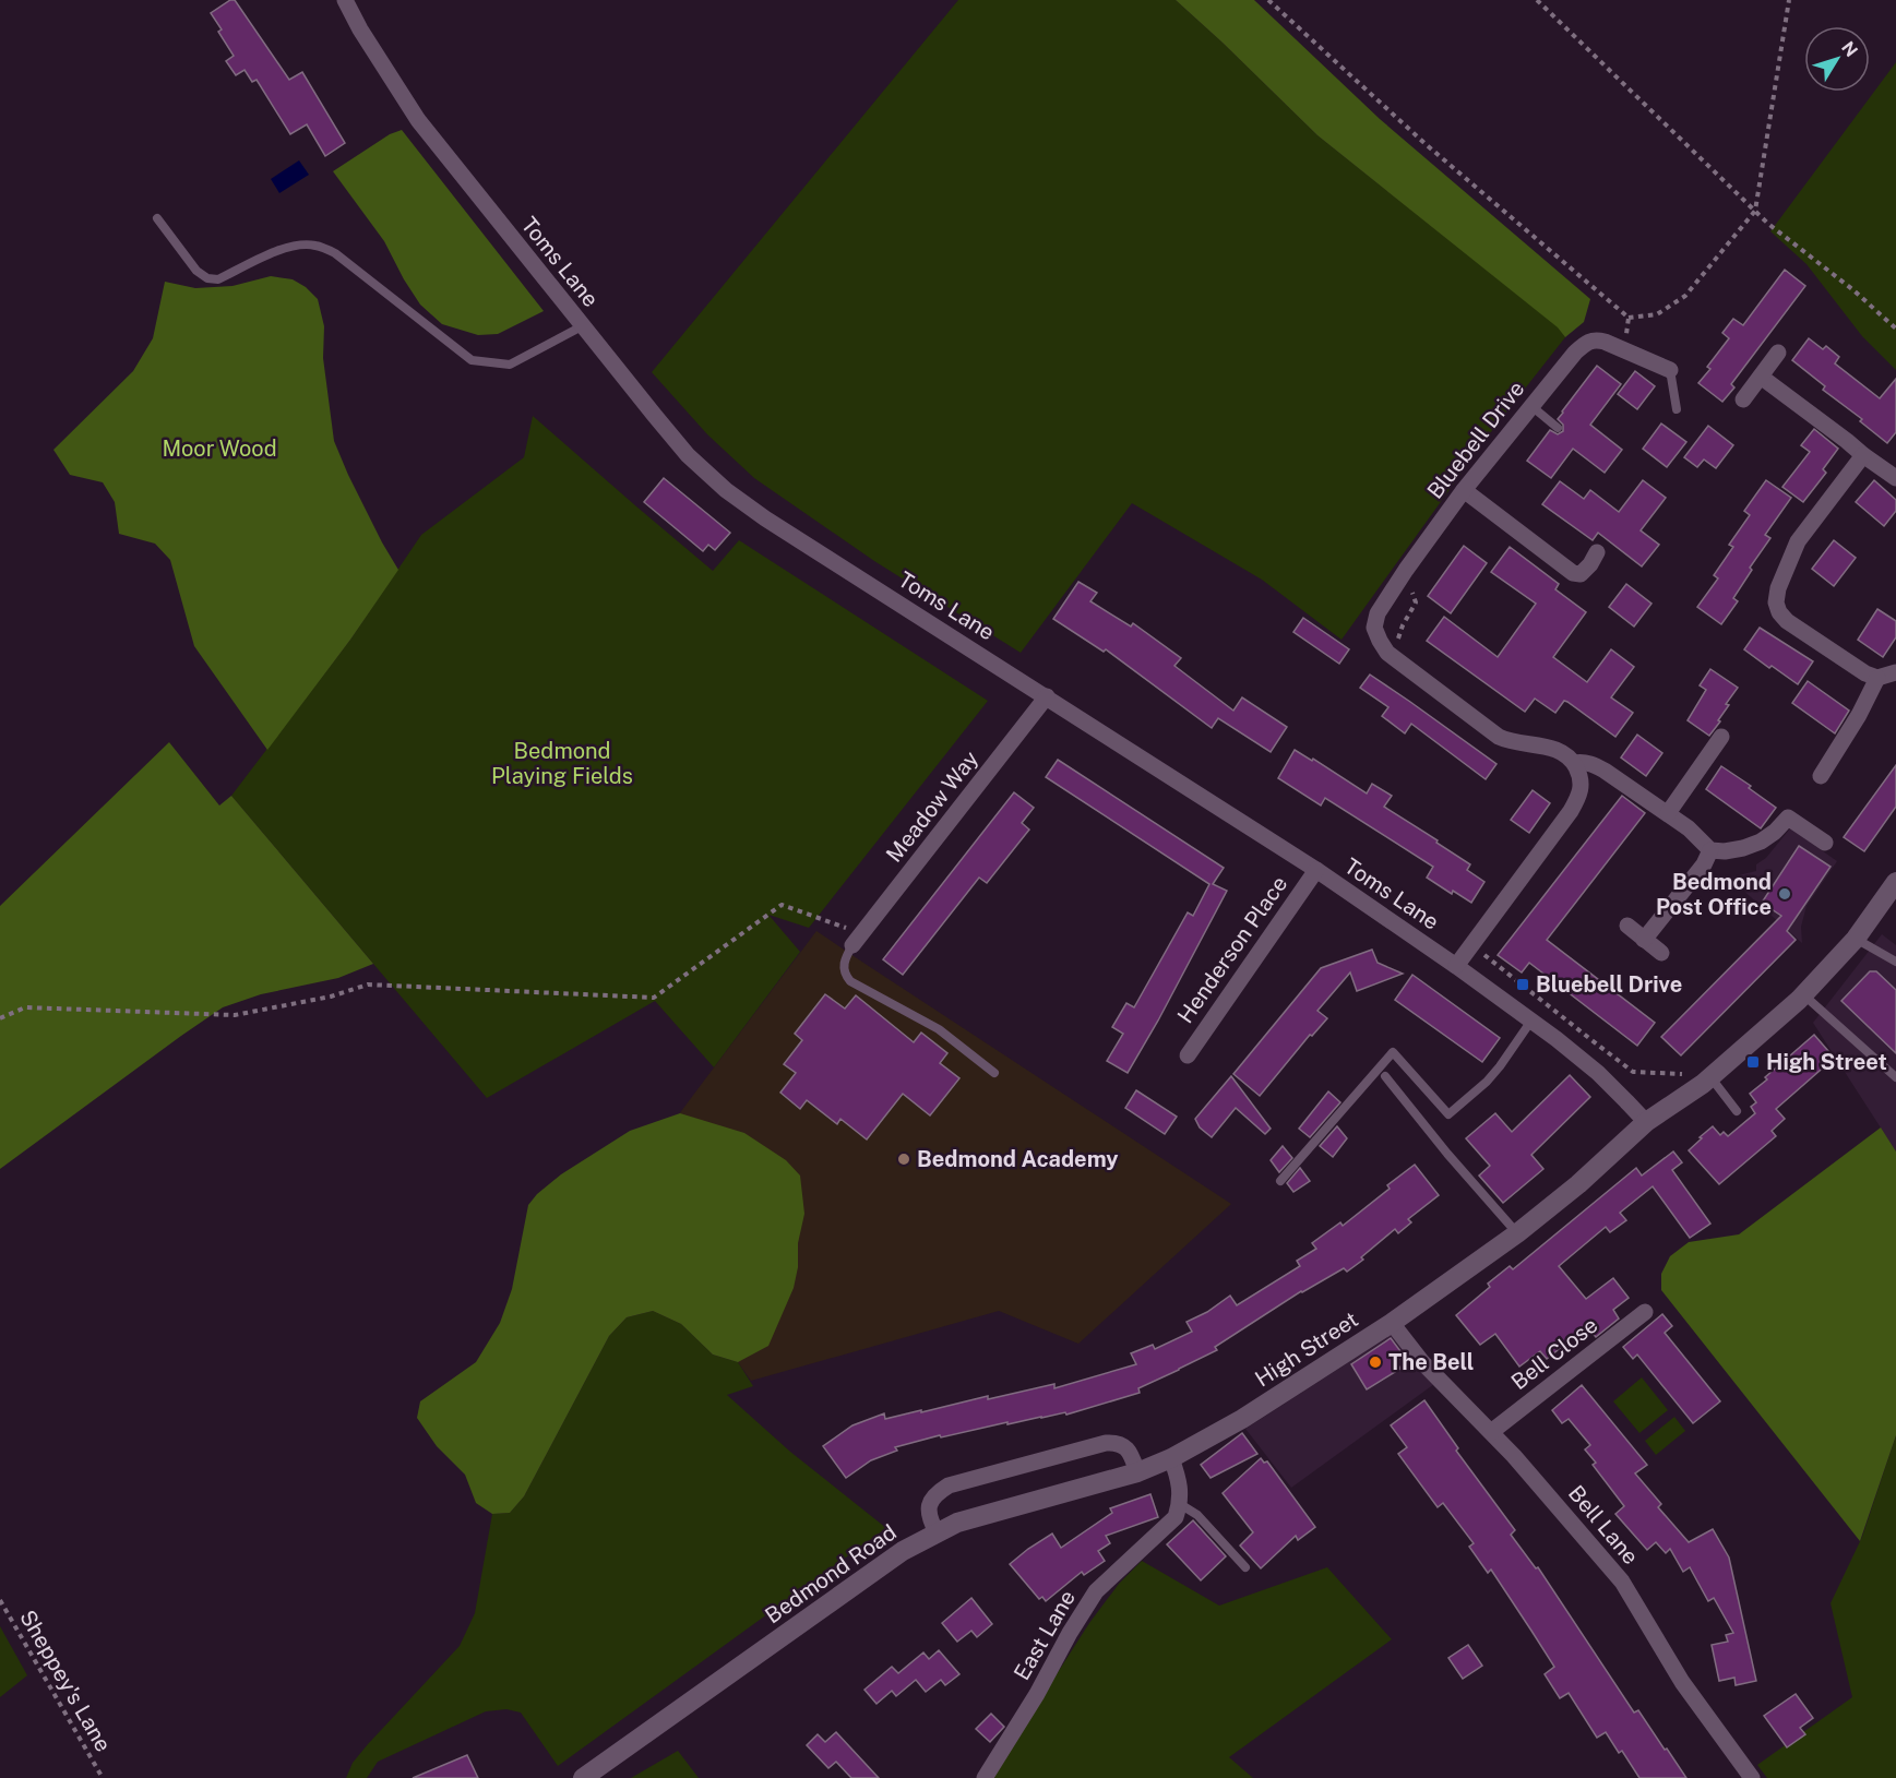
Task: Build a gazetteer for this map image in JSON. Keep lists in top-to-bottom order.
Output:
{
  "streets": {
    "street": [
      "Toms Lane",
      "Bluebell Drive",
      "Meadow Way",
      "Henderson Place",
      "High Street",
      "Bell Close",
      "Bell Lane",
      "Bedmond Road",
      "East Lane"
    ],
    "path": ["Sheppey's Lane"]
  },
  "crossings": [
    ["Toms Lane", "Meadow Way"],
    ["Toms Lane", "Henderson Place"],
    ["Toms Lane", "High Street"],
    ["High Street", "Bell Lane"],
    ["High Street", "Bedmond Road"],
    ["Bell Close", "Bell Lane"]
  ],
  "parks": ["Moor Wood", "Bedmond Playing Fields"],
  "places": {
    "other": ["Bedmond Post Office", "Bedmond Academy", "The Bell"],
    "transit": ["Bluebell Drive", "High Street"]
  },
  "north": "top right"
}
